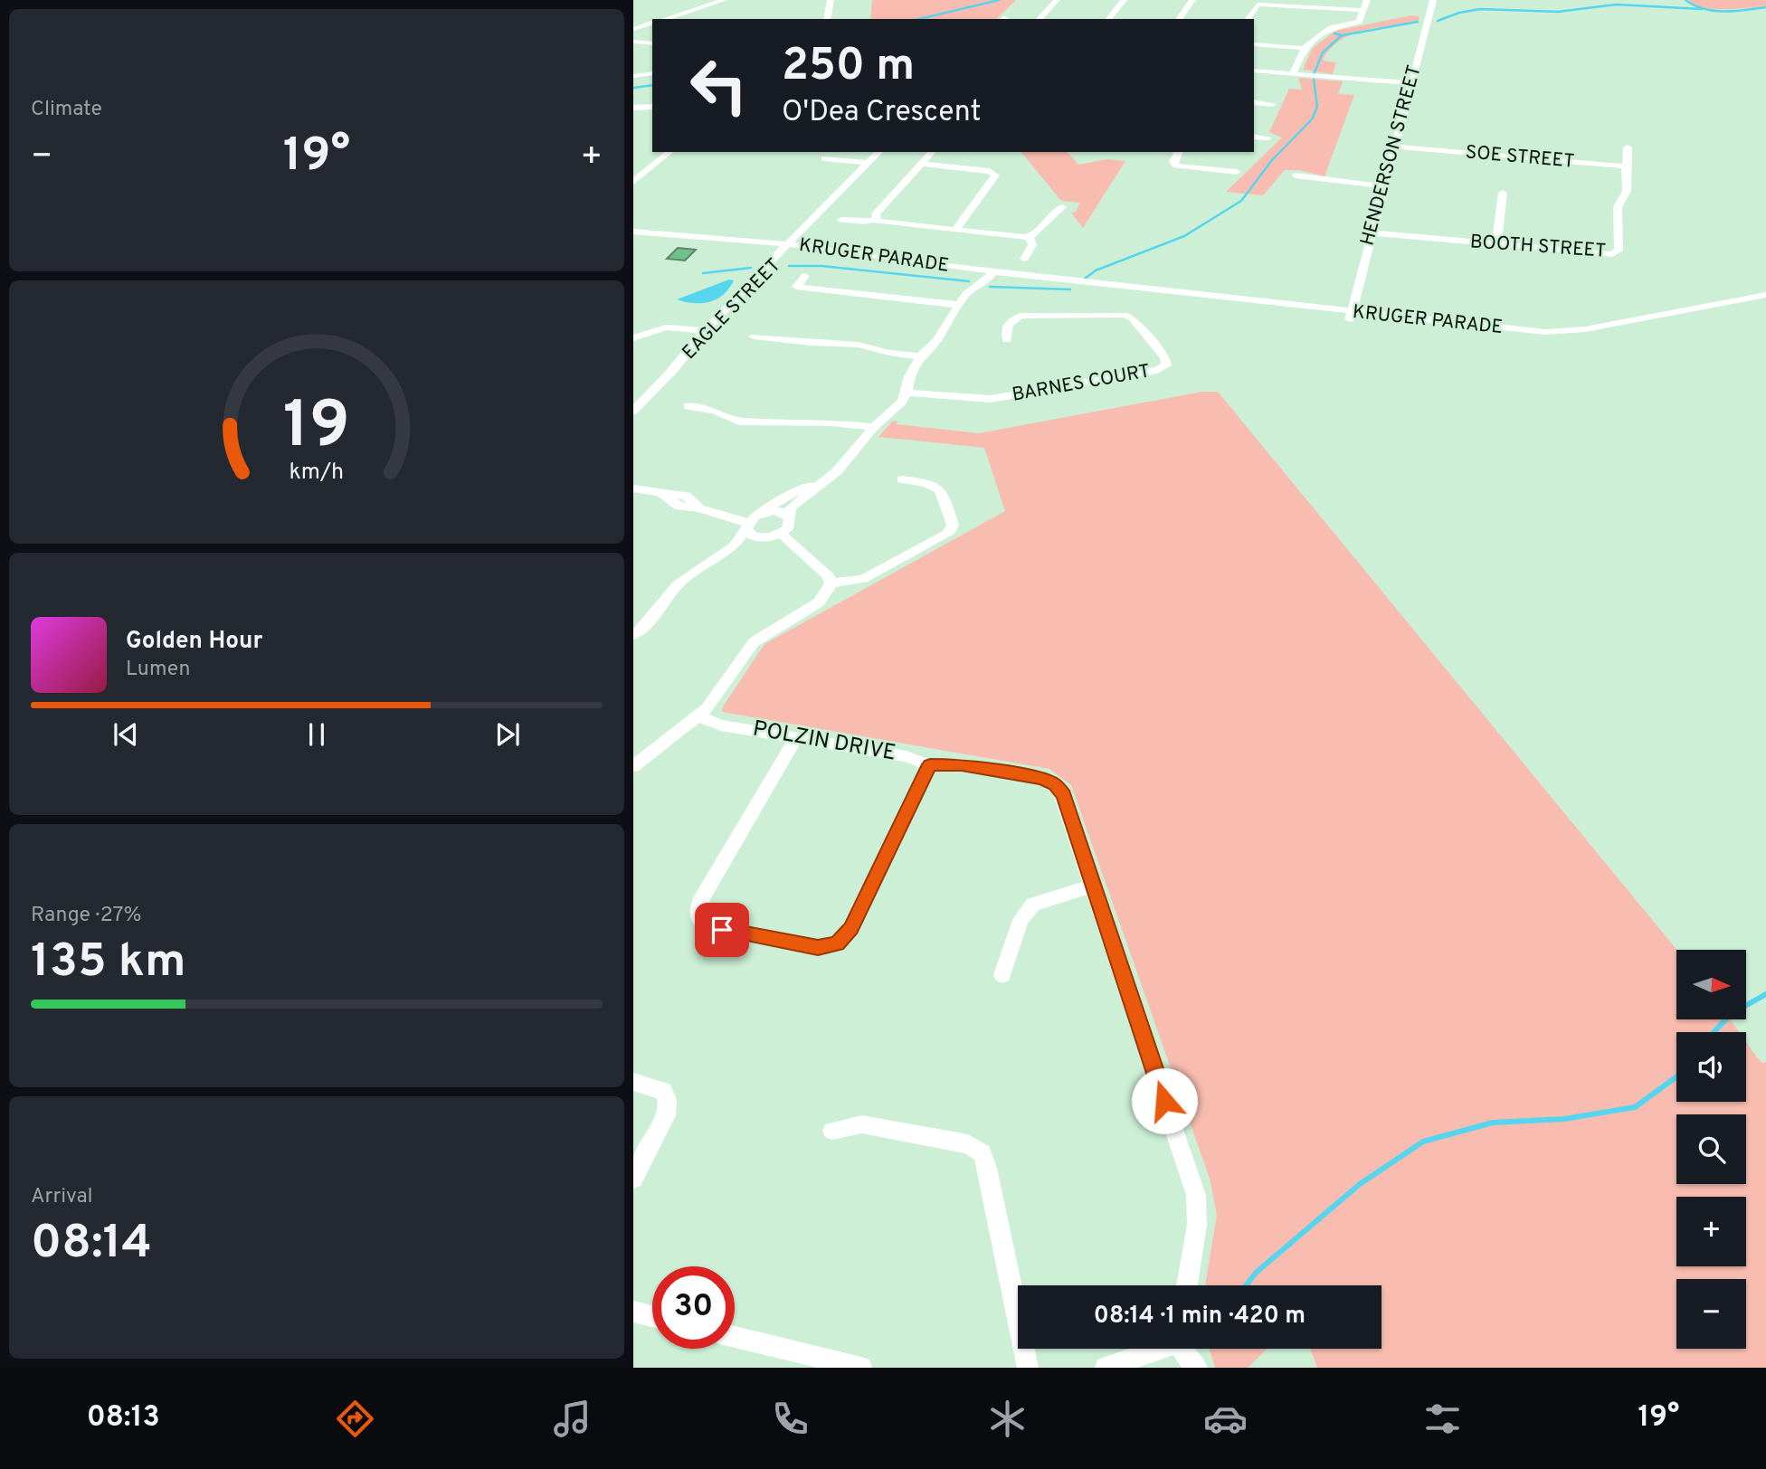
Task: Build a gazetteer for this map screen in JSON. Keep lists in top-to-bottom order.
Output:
{
  "streets": {
    "street": [
      "HENDERSON STREET",
      "SOE STREET",
      "BOOTH STREET",
      "KRUGER PARADE",
      "EAGLE STREET",
      "BARNES COURT",
      "POLZIN DRIVE"
    ]
  },
  "crossings": [
    ["HENDERSON STREET", "SOE STREET"],
    ["HENDERSON STREET", "BOOTH STREET"],
    ["HENDERSON STREET", "KRUGER PARADE"],
    ["SOE STREET", "BOOTH STREET"],
    ["KRUGER PARADE", "EAGLE STREET"]
  ],
  "north": "right",
  "page": {
    "tile": [
      "Climate",
      ["Range · 27%", "135 km"],
      ["Arrival", "08:14"]
    ],
    "turn": ["250 m", "O'Dea Crescent"],
    "heat": ["−", "19°", "+"],
    "song": ["Golden Hour", "Lumen"],
    "map_buttons": ["+", "−"],
    "limit": "30",
    "trip": "08:14 · 1 min · 420 m",
    "tabs": ["08:13", "19°"],
    "gauge": ["19", "km/h"]
  }
}
